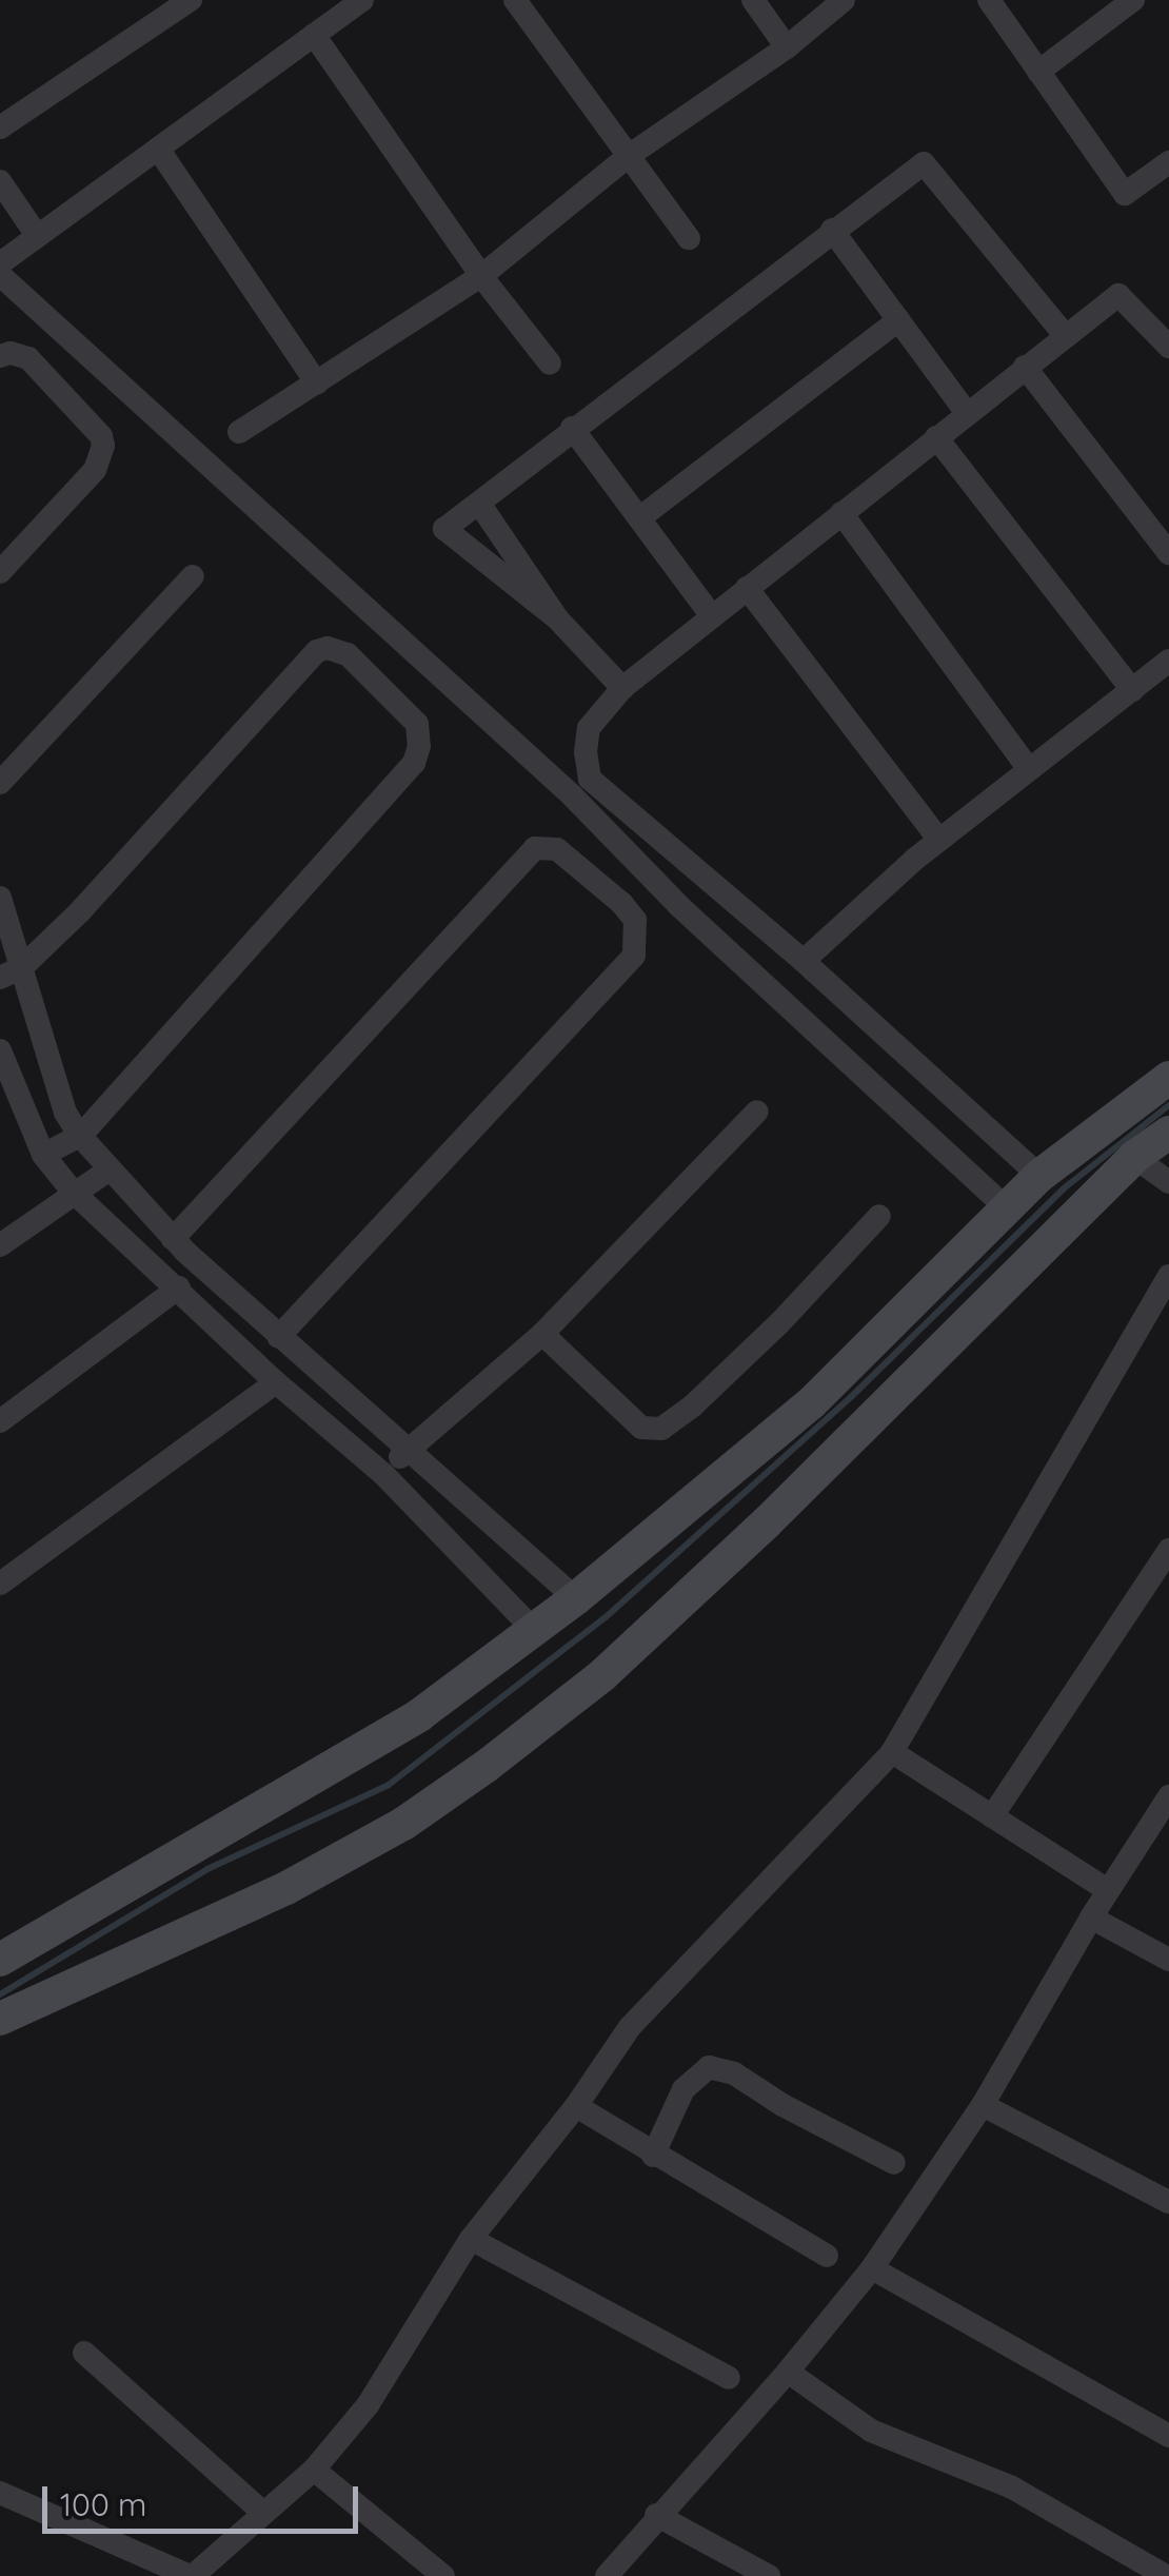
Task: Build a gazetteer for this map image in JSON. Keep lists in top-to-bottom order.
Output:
{
  "scale_bar": "100 m"
}
